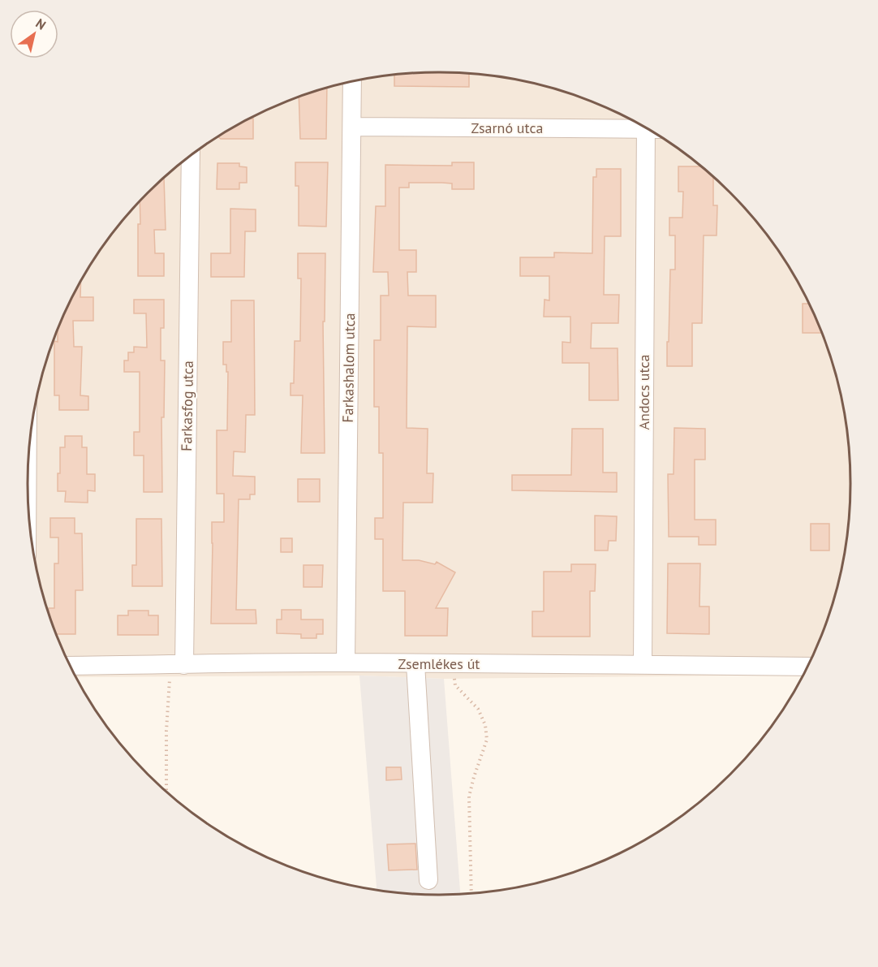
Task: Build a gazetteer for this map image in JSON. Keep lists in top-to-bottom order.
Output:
{
  "streets": {
    "street": [
      "Zsarnó utca",
      "Farkashalom utca",
      "Andocs utca",
      "Farkasfog utca",
      "Zsemlékes út"
    ]
  },
  "crossings": [
    ["Zsarnó utca", "Farkashalom utca"],
    ["Farkashalom utca", "Zsemlékes út"],
    ["Andocs utca", "Zsemlékes út"],
    ["Farkasfog utca", "Zsemlékes út"]
  ],
  "north": "top right"
}
